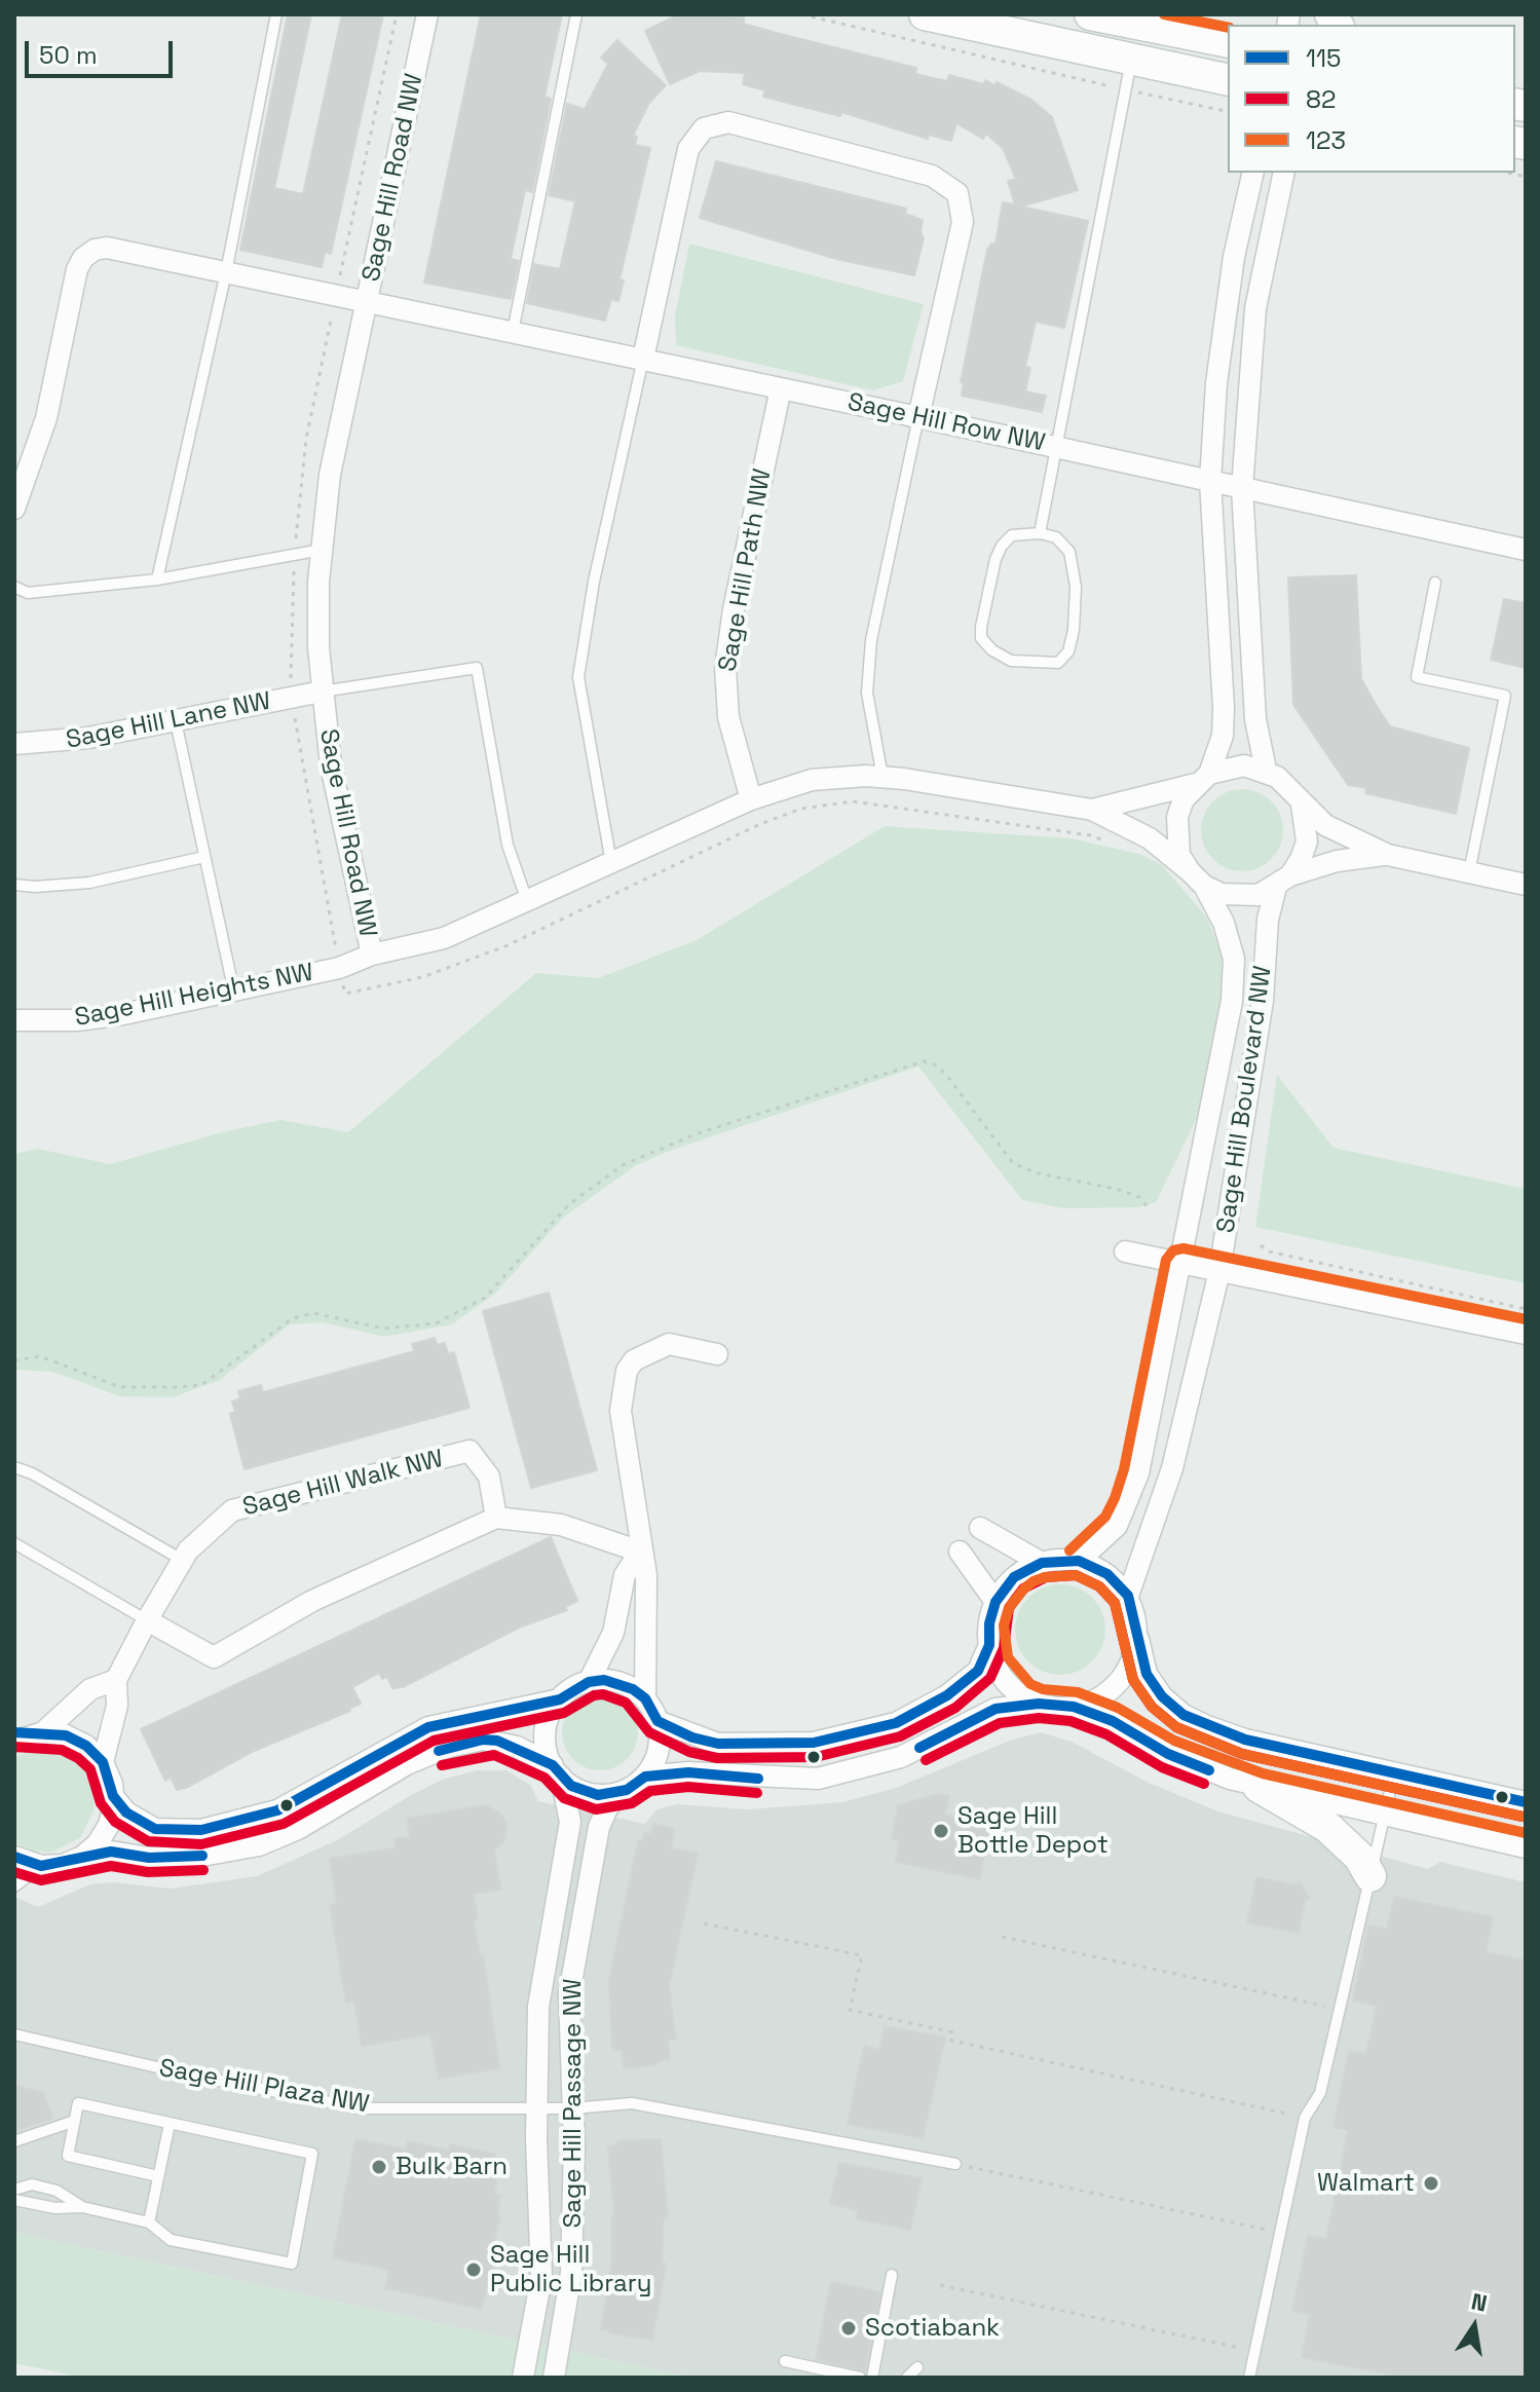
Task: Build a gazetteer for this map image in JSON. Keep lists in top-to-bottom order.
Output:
{
  "streets": {
    "street": [
      "Sage Hill Road NW",
      "Sage Hill Row NW",
      "Sage Hill Path NW",
      "Sage Hill Lane NW",
      "Sage Hill Heights NW",
      "Sage Hill Boulevard NW",
      "Sage Hill Walk NW",
      "Sage Hill Passage NW"
    ],
    "lane": ["Sage Hill Plaza NW"]
  },
  "crossings": [
    ["Sage Hill Road NW", "Sage Hill Row NW"],
    ["Sage Hill Road NW", "Sage Hill Path NW"],
    ["Sage Hill Road NW", "Sage Hill Lane NW"],
    ["Sage Hill Road NW", "Sage Hill Heights NW"],
    ["Sage Hill Road NW", "Sage Hill Boulevard NW"],
    ["Sage Hill Row NW", "Sage Hill Path NW"],
    ["Sage Hill Plaza NW", "Sage Hill Passage NW"]
  ],
  "places": [
    "Sage Hill Bottle Depot",
    "Bulk Barn",
    "Walmart",
    "Sage Hill Public Library",
    "Scotiabank"
  ],
  "lines": ["transit line 123", "transit line 115", "transit line 82"],
  "legend": ["115", "82", "123"],
  "scale_bar": "50 m",
  "north": "top"
}
